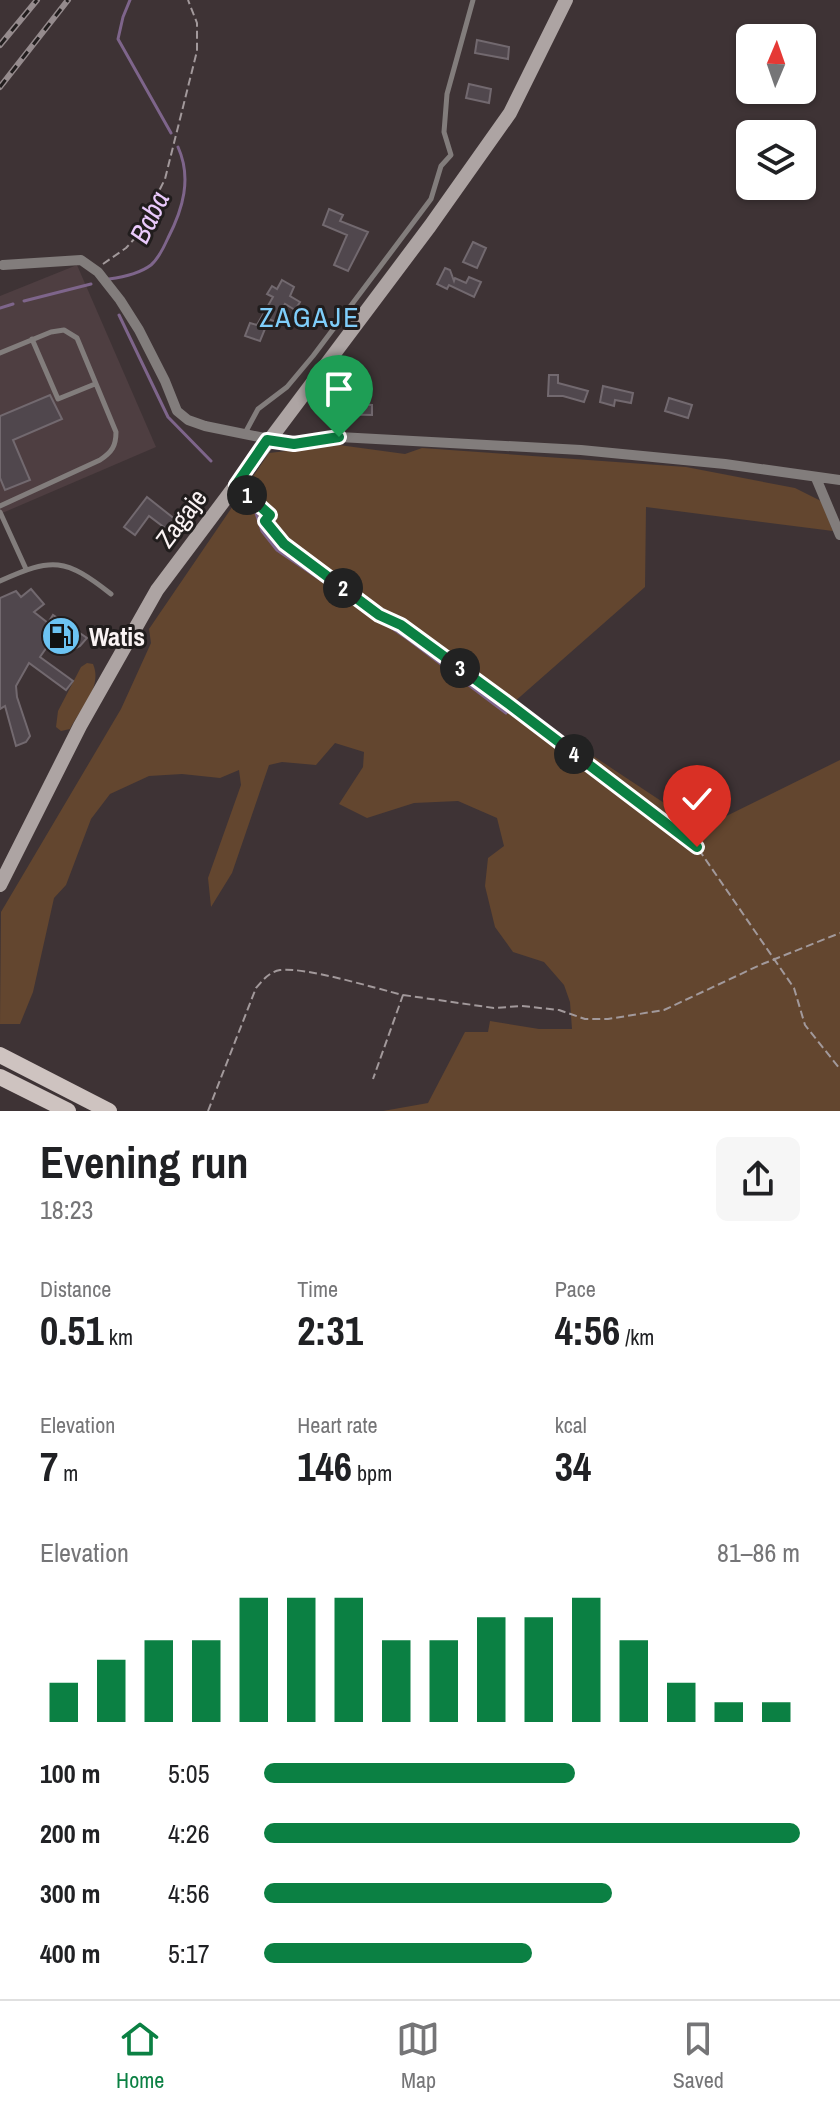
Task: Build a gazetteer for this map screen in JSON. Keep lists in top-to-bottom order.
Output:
{
  "streets": {
    "main road": ["Zagaje"]
  },
  "districts": ["ZAGAJE"],
  "water": ["Baba"],
  "places": {
    "fuel station": ["Watis"]
  },
  "north": "top",
  "page": {
    "pins": [
      "1",
      "2",
      "3",
      "4"
    ],
    "heading": ["Evening run", "18:23"],
    "stats": [
      ["Distance", "0.51 km"],
      ["Time", "2:31"],
      ["Pace", "4:56 /km"],
      ["Elevation", "7 m"],
      ["Heart rate", "146 bpm"],
      ["kcal", "34"]
    ],
    "chart": ["Elevation", "81–86 m"],
    "list": [
      {
        "name": "100 m",
        "note": "5:05"
      },
      {
        "name": "200 m",
        "note": "4:26"
      },
      {
        "name": "300 m",
        "note": "4:56"
      },
      {
        "name": "400 m",
        "note": "5:17"
      }
    ],
    "tabs": ["Home", "Map", "Saved"]
  }
}
